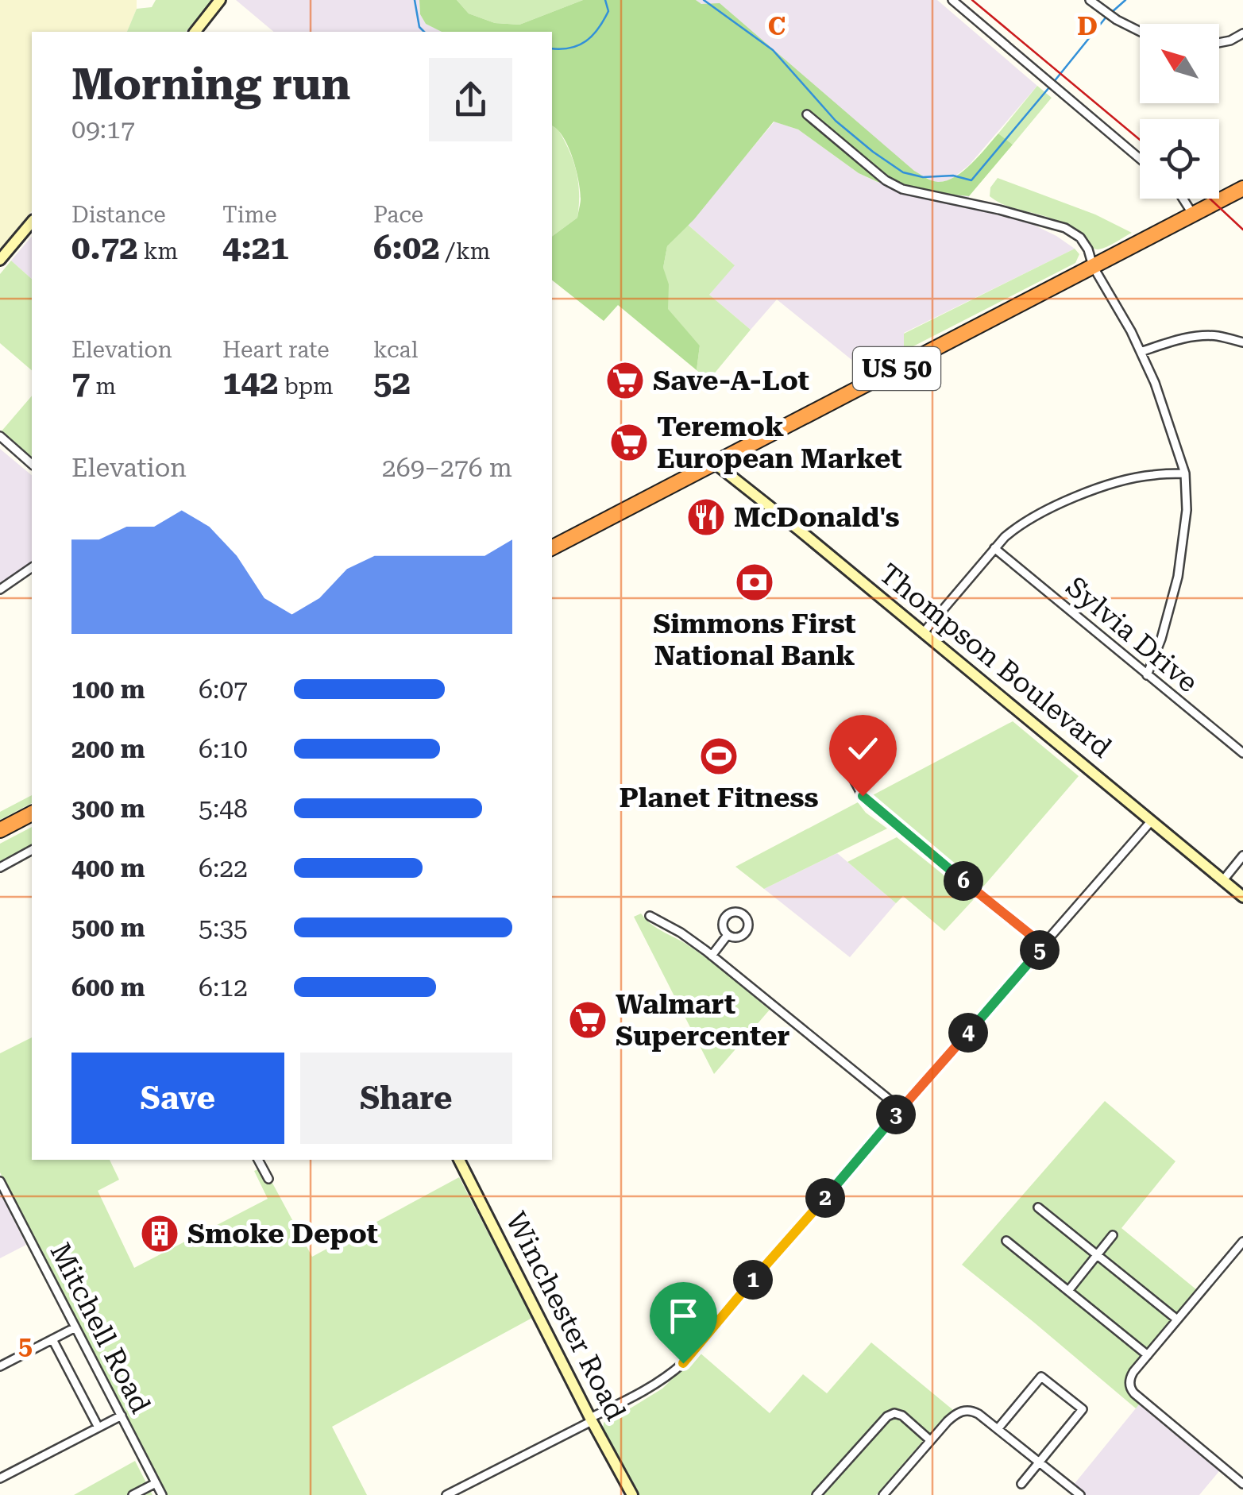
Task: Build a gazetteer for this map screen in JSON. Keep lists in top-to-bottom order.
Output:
{
  "streets": {
    "highway": ["US 50"],
    "main road": ["Thompson Boulevard", "Winchester Road"],
    "street": ["Sylvia Drive", "Mitchell Road"]
  },
  "crossings": [
    ["US 50", "Thompson Boulevard"]
  ],
  "places": {
    "supermarket": ["Save-A-Lot", "Teremok European Market", "Walmart Supercenter"],
    "restaurant": ["McDonald's"],
    "bank": ["Simmons First National Bank"],
    "sports": ["Planet Fitness"],
    "building": ["Smoke Depot"]
  },
  "north": "top left",
  "page": {
    "heading": ["Morning run", "09:17"],
    "stats": [
      ["Distance", "0.72 km"],
      ["Time", "4:21"],
      ["Pace", "6:02 /km"],
      ["Elevation", "7 m"],
      ["Heart rate", "142 bpm"],
      ["kcal", "52"]
    ],
    "chart": ["Elevation", "269–276 m"],
    "list": [
      {
        "name": "100 m",
        "note": "6:07"
      },
      {
        "name": "200 m",
        "note": "6:10"
      },
      {
        "name": "300 m",
        "note": "5:48"
      },
      {
        "name": "400 m",
        "note": "6:22"
      },
      {
        "name": "500 m",
        "note": "5:35"
      },
      {
        "name": "600 m",
        "note": "6:12"
      }
    ],
    "pins": [
      "6",
      "5",
      "4",
      "3",
      "2",
      "1"
    ],
    "buttons": ["Save", "Share"]
  },
  "grid": {
    "columns": ["C", "D"],
    "rows": ["5"]
  }
}
